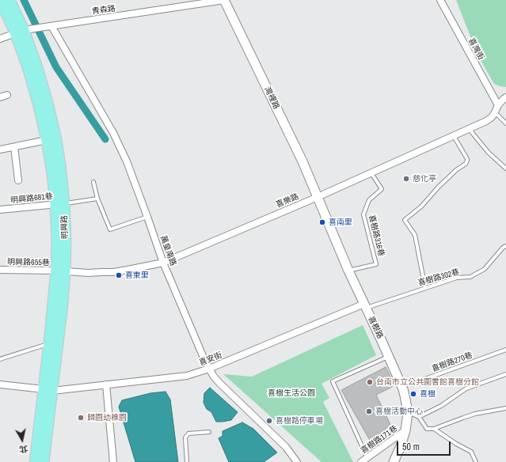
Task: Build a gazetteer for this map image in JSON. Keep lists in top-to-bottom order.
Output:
{
  "streets": {
    "main road": ["明興路"],
    "street": [
      "青森路",
      "喜灣街",
      "灣裡路",
      "明興路681巷",
      "喜樂路",
      "萬皇南路",
      "明興路655巷",
      "喜樹路",
      "喜安街",
      "喜樹路171巷"
    ],
    "lane": ["喜樹路316巷", "喜樹路302巷", "喜樹路270巷"]
  },
  "crossings": [
    ["青森路", "灣裡路"],
    ["青森路", "明興路"],
    ["青森路", "萬皇南路"],
    ["喜灣街", "喜樂路"],
    ["灣裡路", "喜樂路"],
    ["灣裡路", "喜樹路"],
    ["明興路681巷", "明興路"],
    ["喜樂路", "明興路"],
    ["喜樂路", "喜樹路316巷"],
    ["喜樂路", "萬皇南路"],
    ["喜樂路", "明興路655巷"],
    ["喜樂路", "喜樹路"],
    ["明興路", "明興路655巷"],
    ["明興路", "喜安街"],
    ["喜樹路316巷", "喜樹路"],
    ["萬皇南路", "喜安街"],
    ["喜樹路302巷", "喜樹路"],
    ["喜樹路302巷", "喜安街"],
    ["喜樹路", "喜安街"],
    ["喜樹路", "喜樹路270巷"],
    ["喜樹路", "喜樹路171巷"]
  ],
  "parks": ["喜樹生活公園"],
  "places": [
    "慈化亭",
    "喜南里",
    "喜東里",
    "台南市立公共圖書館喜樹分館",
    "喜樹",
    "喜樹活動中心",
    "歸園幼稚園",
    "喜樹路停車場"
  ],
  "scale_bar": "50 m",
  "north": "bottom"
}
